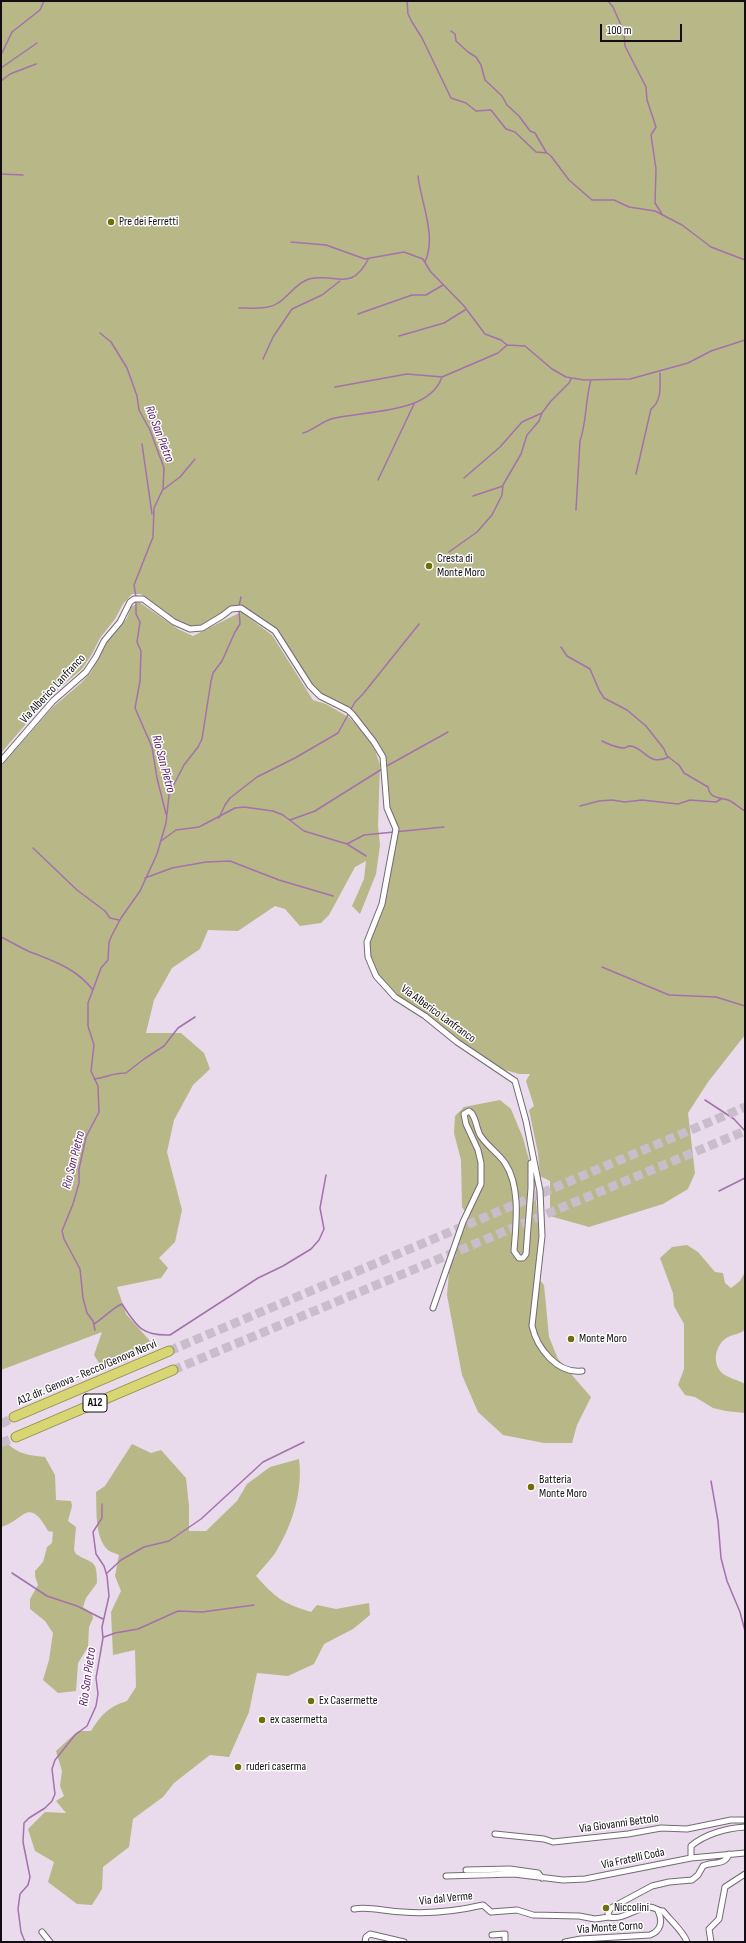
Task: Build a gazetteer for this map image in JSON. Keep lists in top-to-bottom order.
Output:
{
  "streets": {
    "highway": ["A12 dir. Genova - Recco/Genova Nervi", "A12"],
    "street": [
      "Via Alberico Lanfranco",
      "Via Giovanni Bettolo",
      "Via Fratelli Coda",
      "Via dal Verme",
      "Via Monte Corno"
    ]
  },
  "crossings": [
    ["Via dal Verme", "Via Monte Corno"]
  ],
  "water": ["Rio San Pietro"],
  "places": [
    "Pre dei Ferretti",
    "Cresta di Monte Moro",
    "Monte Moro",
    "Batteria Monte Moro",
    "Ex Casermette",
    "ex casermetta",
    "ruderi caserma",
    "Niccolini"
  ],
  "scale_bar": "100 m"
}
